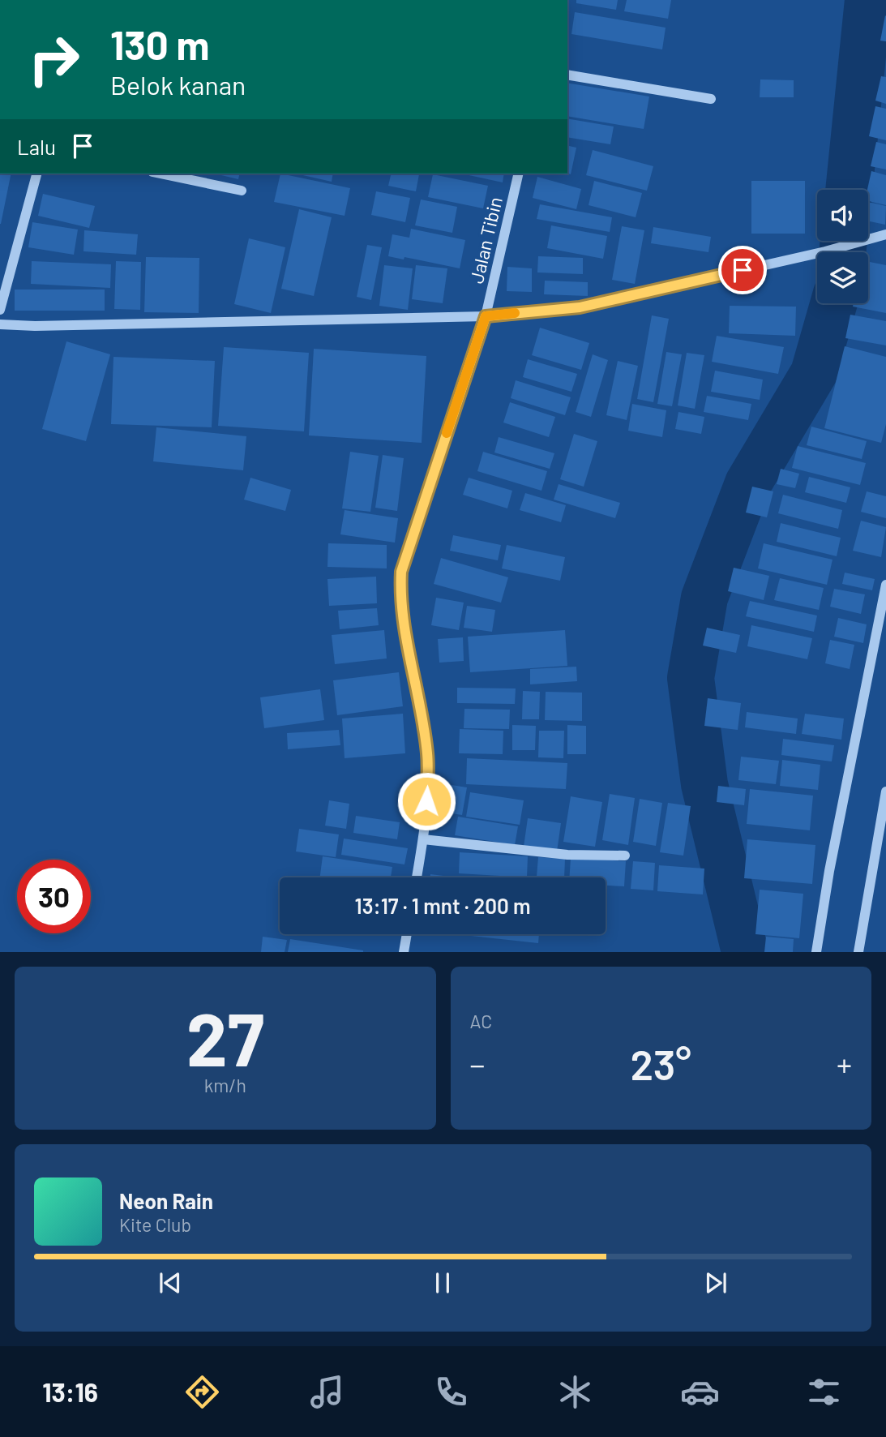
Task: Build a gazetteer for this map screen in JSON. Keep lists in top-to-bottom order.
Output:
{
  "streets": {
    "street": ["Jalan Tibin"]
  },
  "page": {
    "turn": ["130 m", "Belok kanan"],
    "then": "Lalu",
    "limit": "30",
    "trip": "13:17 · 1 mnt · 200 m",
    "tile": [
      ["27", "km/h"],
      "AC"
    ],
    "heat": ["−", "23°", "+"],
    "song": ["Neon Rain", "Kite Club"],
    "tabs": "13:16"
  }
}
